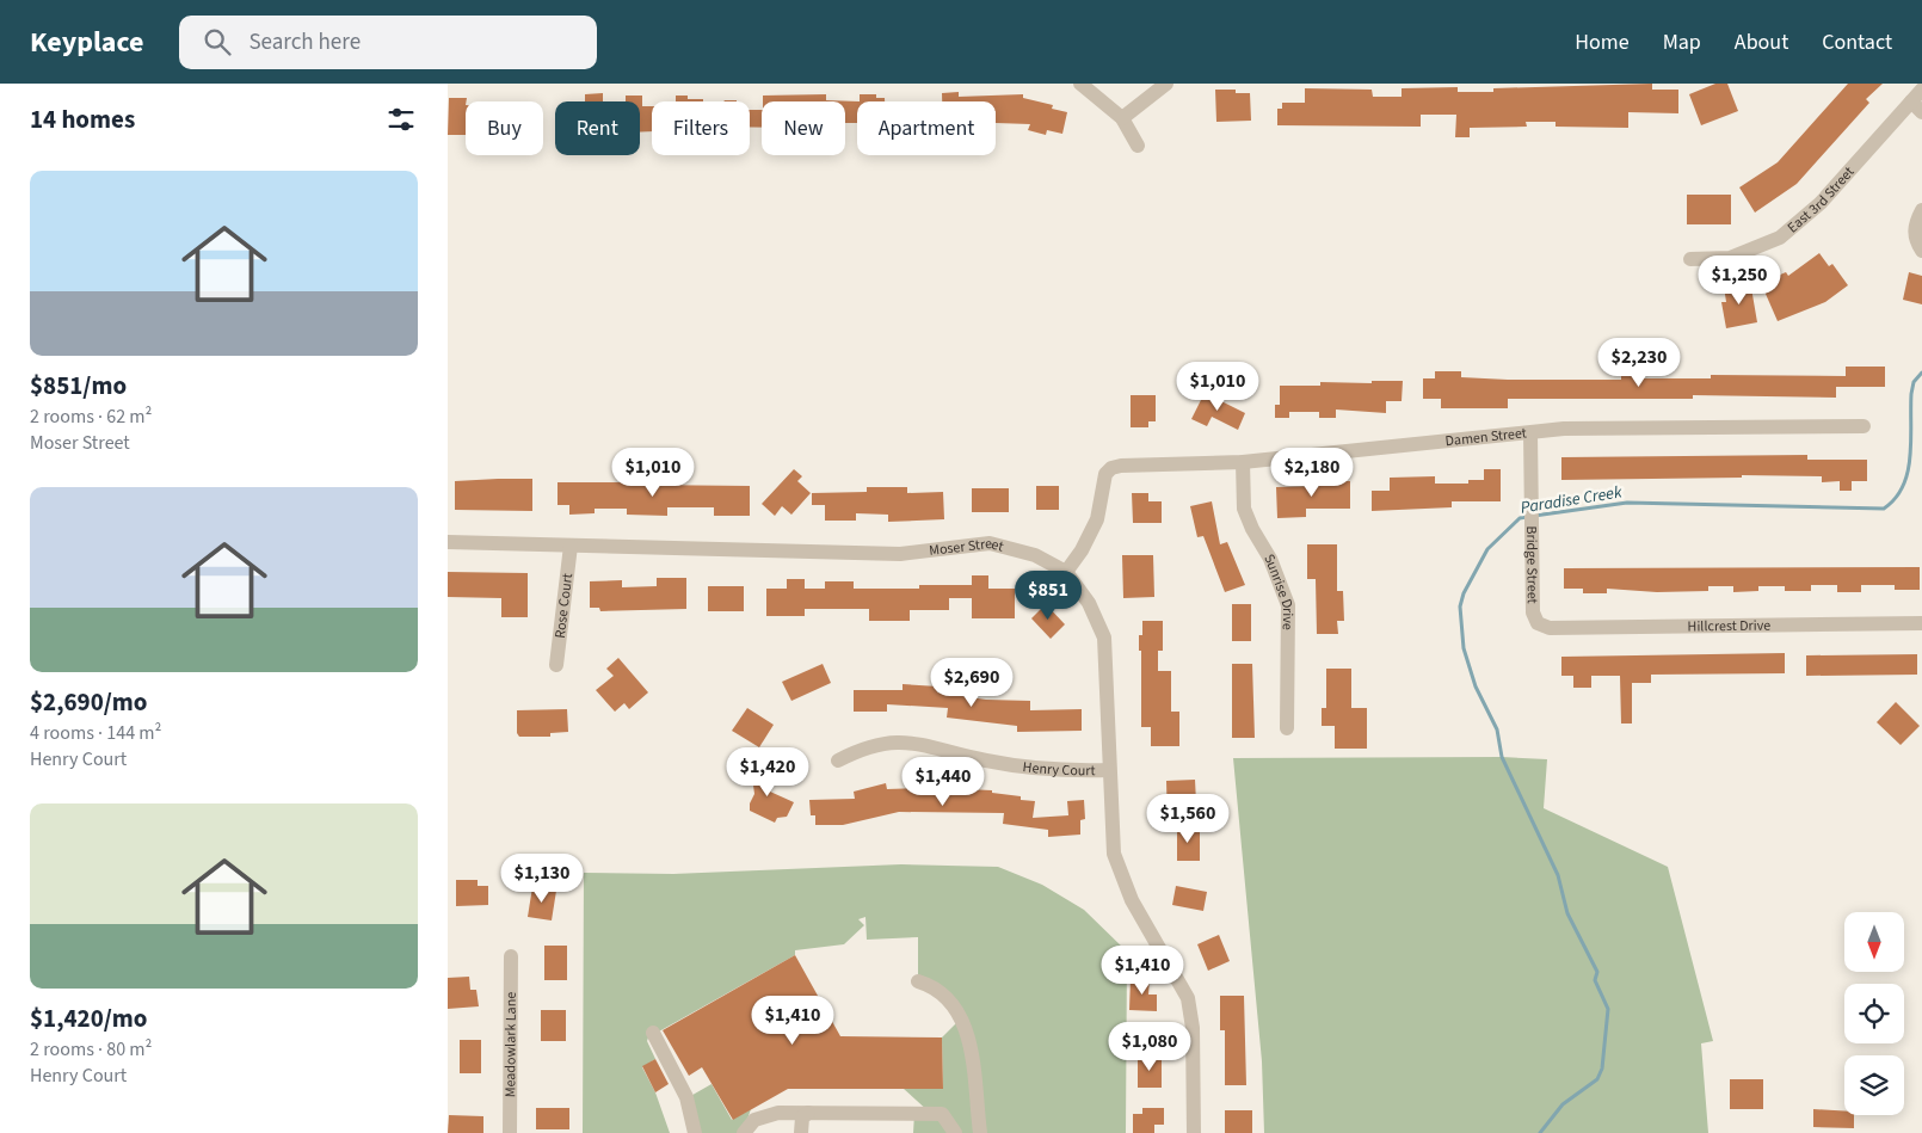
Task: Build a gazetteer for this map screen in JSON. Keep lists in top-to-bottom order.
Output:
{
  "streets": {
    "street": [
      "East 3rd Street",
      "Damen Street",
      "Moser Street",
      "Bridge Street",
      "Sunrise Drive",
      "Rose Court",
      "Hillcrest Drive",
      "Henry Court",
      "Meadowlark Lane"
    ]
  },
  "crossings": [
    ["Damen Street", "Moser Street"],
    ["Damen Street", "Bridge Street"],
    ["Damen Street", "Sunrise Drive"],
    ["Moser Street", "Rose Court"],
    ["Moser Street", "Henry Court"],
    ["Bridge Street", "Hillcrest Drive"]
  ],
  "water": ["Paradise Creek"],
  "north": "bottom",
  "page": {
    "header": "Keyplace",
    "search": "Search here",
    "nav": [
      "Home",
      "Map",
      "About",
      "Contact"
    ],
    "heading": "14 homes",
    "chip": [
      "Buy",
      "Rent",
      "Filters",
      "New",
      "Apartment"
    ],
    "list": [
      {
        "name": "$851/mo",
        "note": "2 rooms · 62 m² · Moser Street"
      },
      {
        "name": "$2,690/mo",
        "note": "4 rooms · 144 m² · Henry Court"
      },
      {
        "name": "$1,420/mo",
        "note": "2 rooms · 80 m² · Henry Court"
      }
    ],
    "price": [
      "$1,250",
      "$2,230",
      "$1,010",
      "$1,010",
      "$2,180",
      "$851",
      "$2,690",
      "$1,420",
      "$1,440",
      "$1,560",
      "$1,130",
      "$1,410",
      "$1,410",
      "$1,080"
    ]
  }
}
